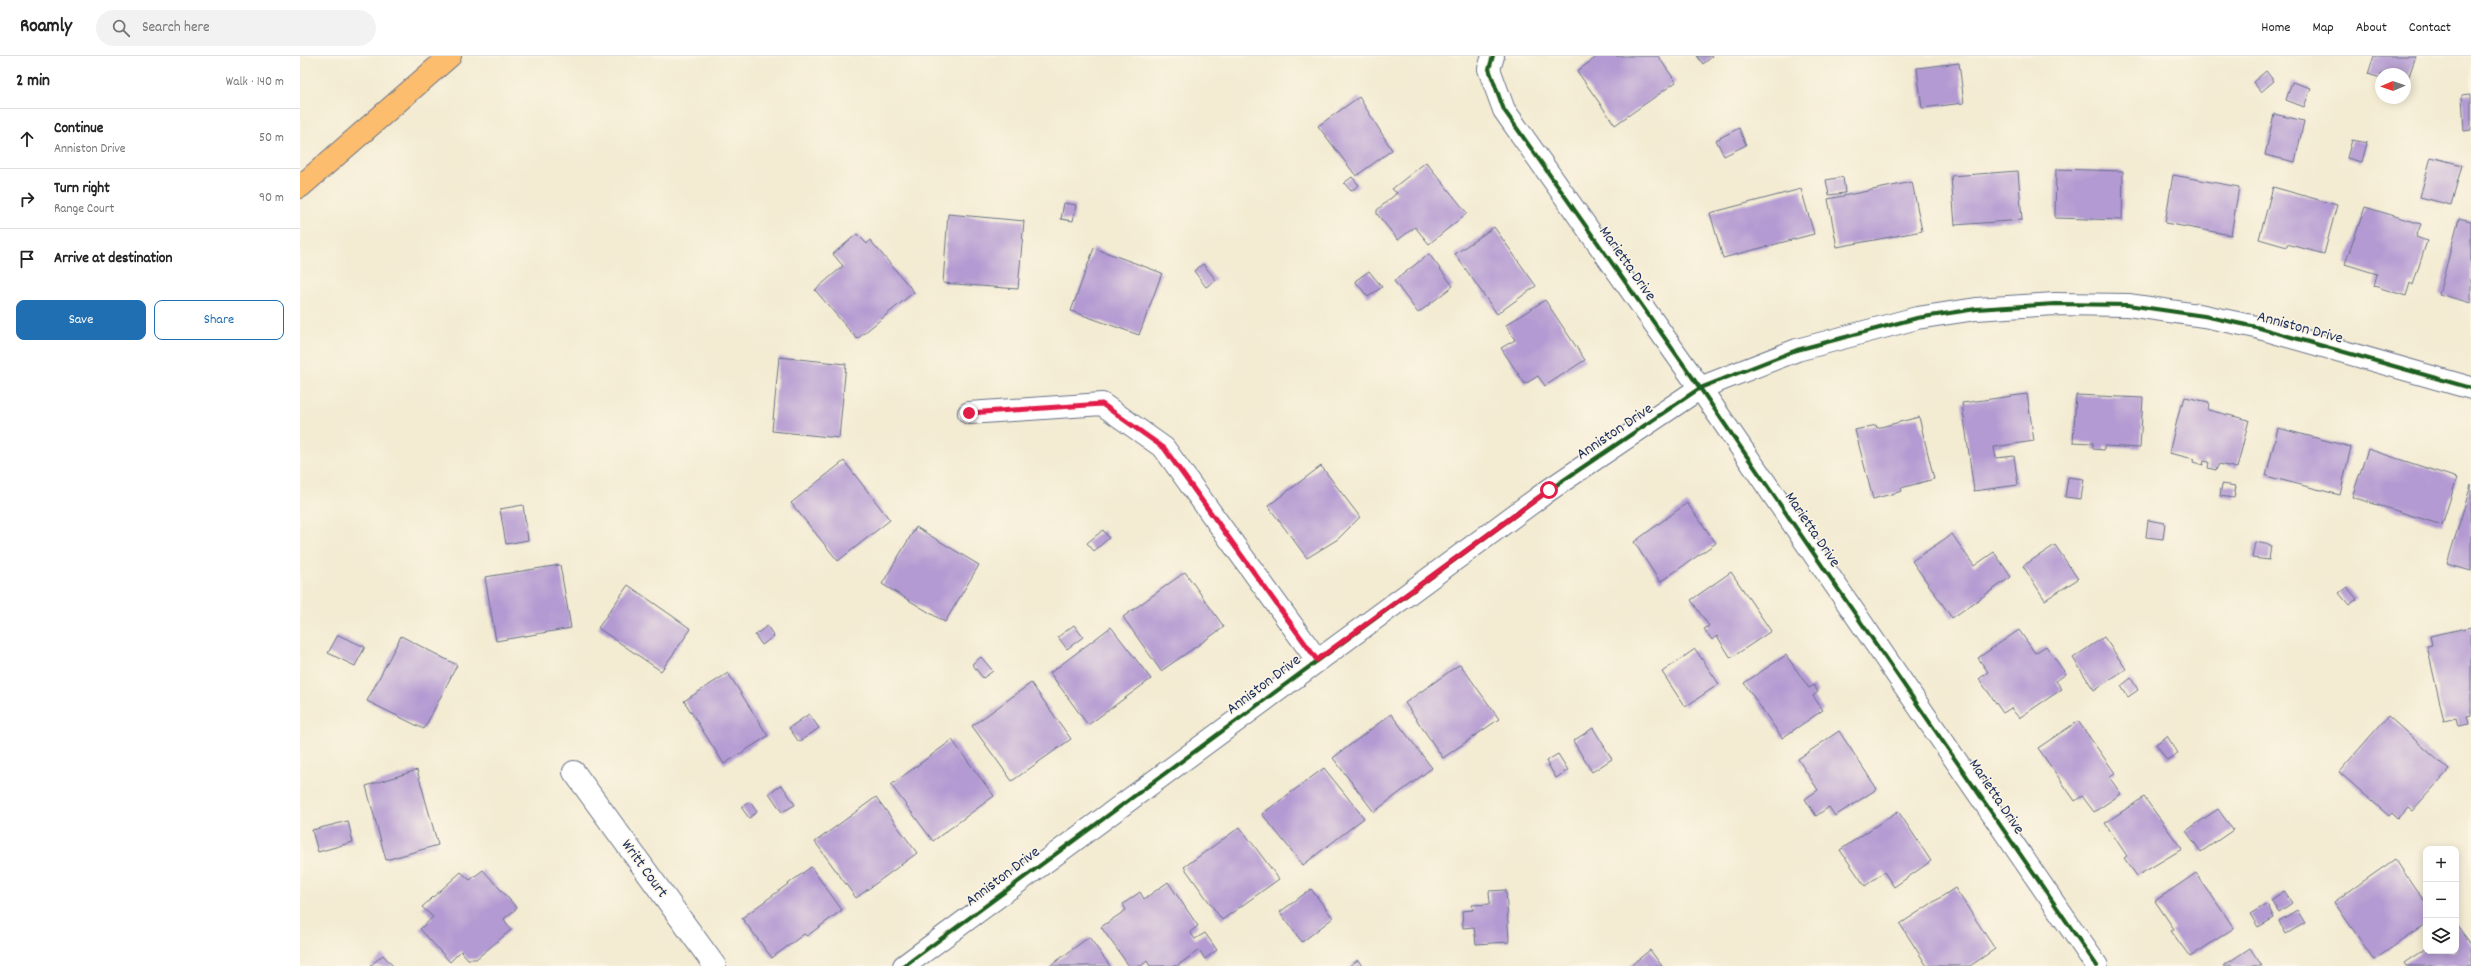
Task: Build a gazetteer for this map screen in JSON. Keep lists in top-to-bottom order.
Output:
{
  "streets": {
    "street": ["Marietta Drive", "Anniston Drive", "Writt Court"]
  },
  "crossings": [
    ["Marietta Drive", "Anniston Drive"]
  ],
  "north": "left",
  "page": {
    "header": "Roamly",
    "search": "Search here",
    "nav": [
      "Home",
      "Map",
      "About",
      "Contact"
    ],
    "heading": ["2 min", "Walk · 140 m"],
    "list": [
      ["Continue", "Anniston Drive", "50 m"],
      ["Turn right", "Range Court", "90 m"],
      "Arrive at destination"
    ],
    "buttons": ["Save", "Share"],
    "map_buttons": ["+", "−"]
  }
}
